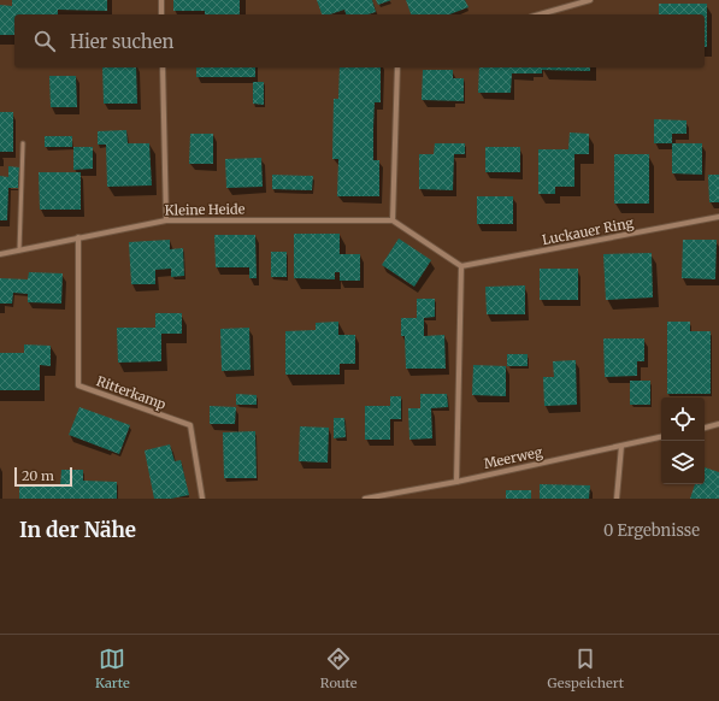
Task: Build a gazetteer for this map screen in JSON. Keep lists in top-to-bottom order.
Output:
{
  "streets": {
    "street": [
      "Kleine Heide",
      "Luckauer Ring",
      "Ritterkamp",
      "Meerweg"
    ]
  },
  "crossings": [
    ["Kleine Heide", "Ritterkamp"]
  ],
  "scale_bar": "20 m",
  "page": {
    "search": "Hier suchen",
    "scale": "20 m",
    "heading": ["In der Nähe", "0 Ergebnisse"],
    "nav": ["Karte", "Route", "Gespeichert"]
  }
}
